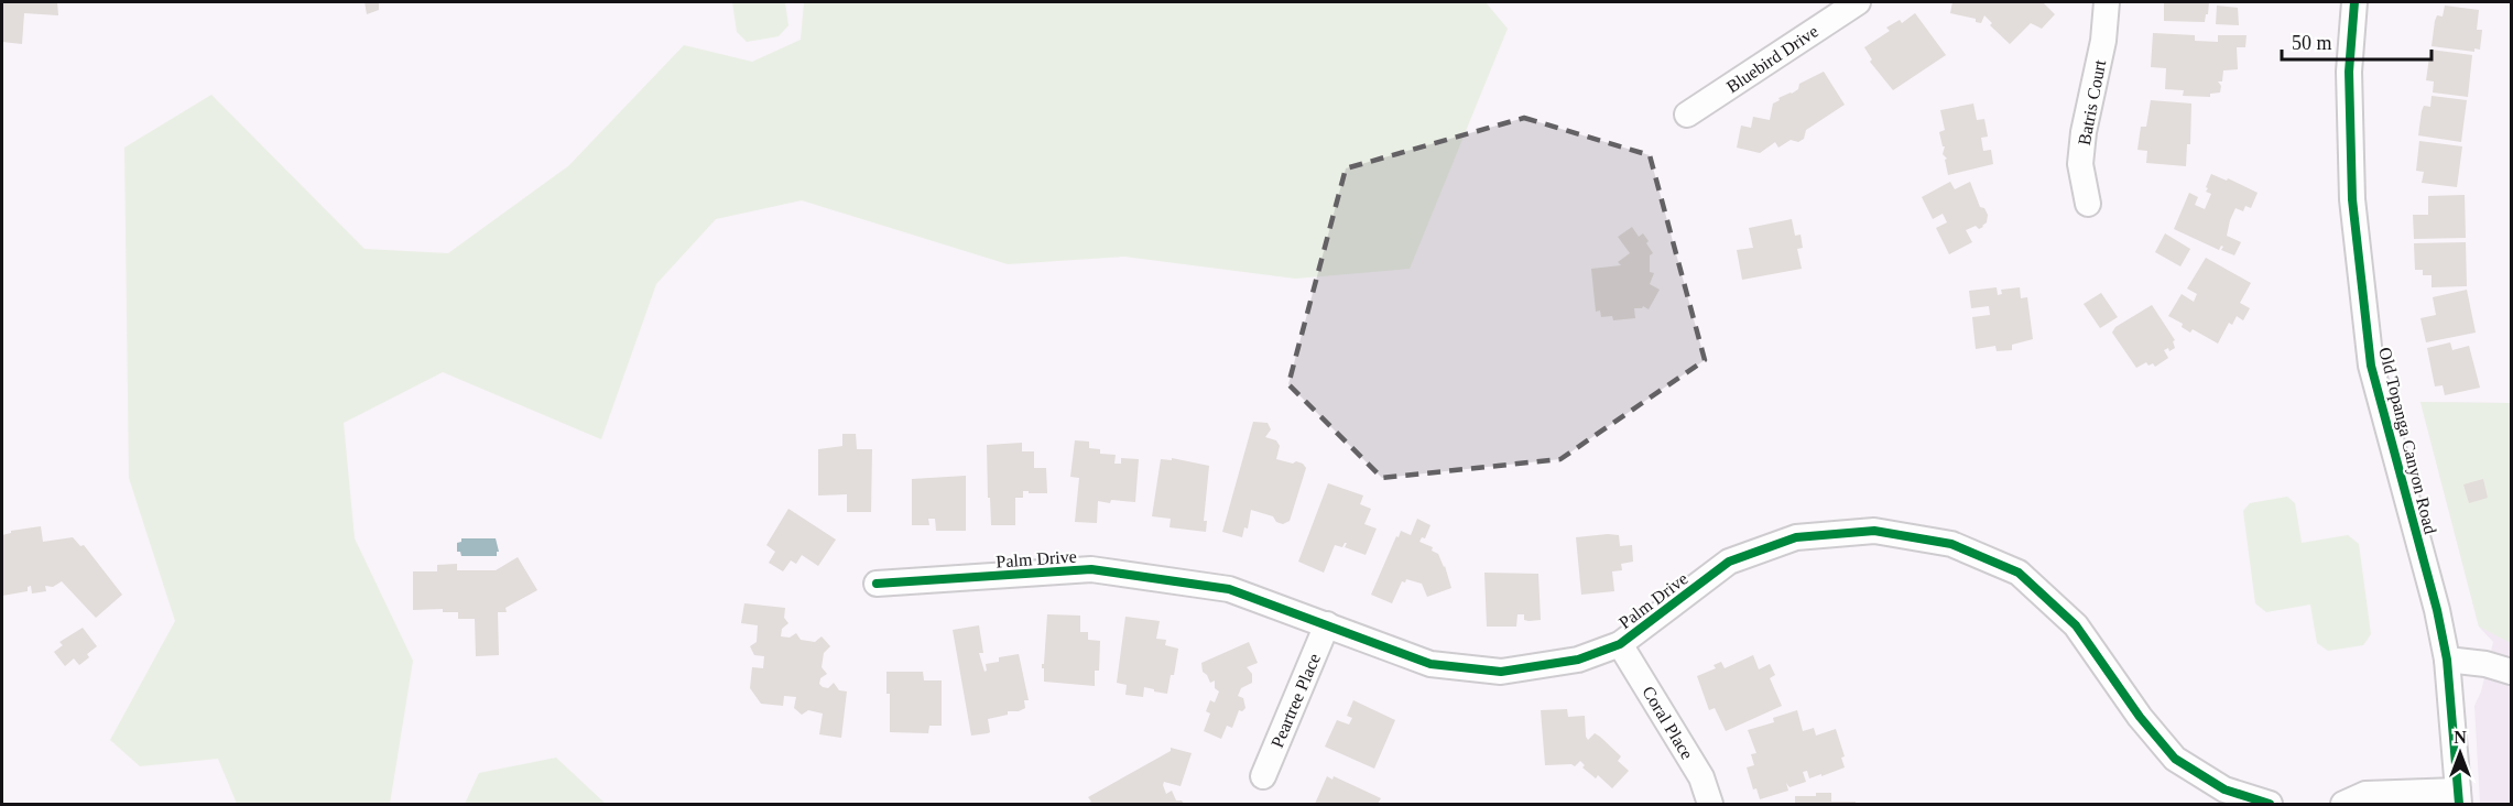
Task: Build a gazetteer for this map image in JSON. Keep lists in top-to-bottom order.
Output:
{
  "streets": {
    "street": [
      "Bluebird Drive",
      "Batris Court",
      "Old Topanga Canyon Road",
      "Palm Drive",
      "Peartree Place",
      "Coral Place"
    ]
  },
  "crossings": [
    ["Palm Drive", "Peartree Place"],
    ["Palm Drive", "Coral Place"]
  ],
  "scale_bar": "50 m",
  "north": "top"
}
